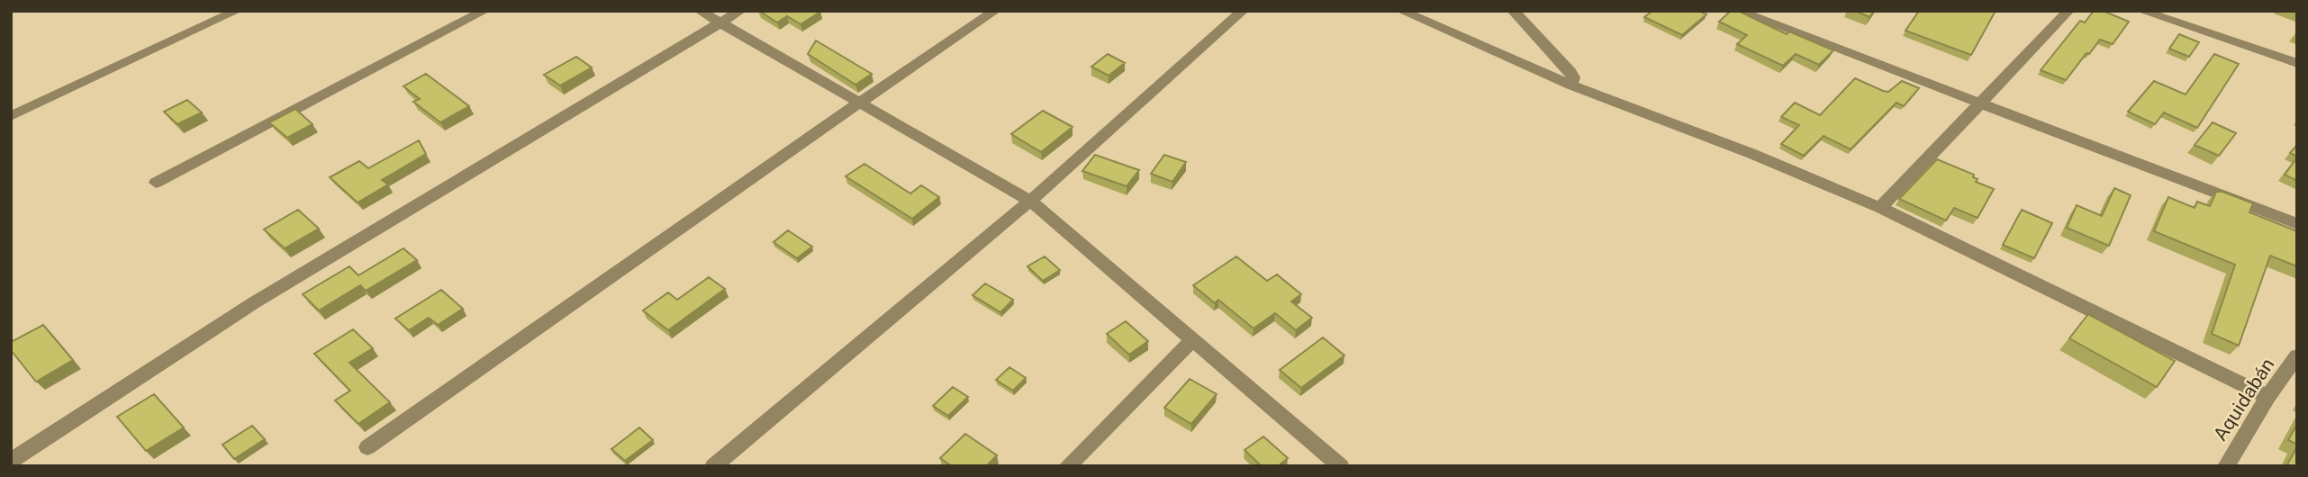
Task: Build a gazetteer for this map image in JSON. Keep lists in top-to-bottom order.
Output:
{
  "streets": {
    "street": ["Aquidabán"]
  }
}
